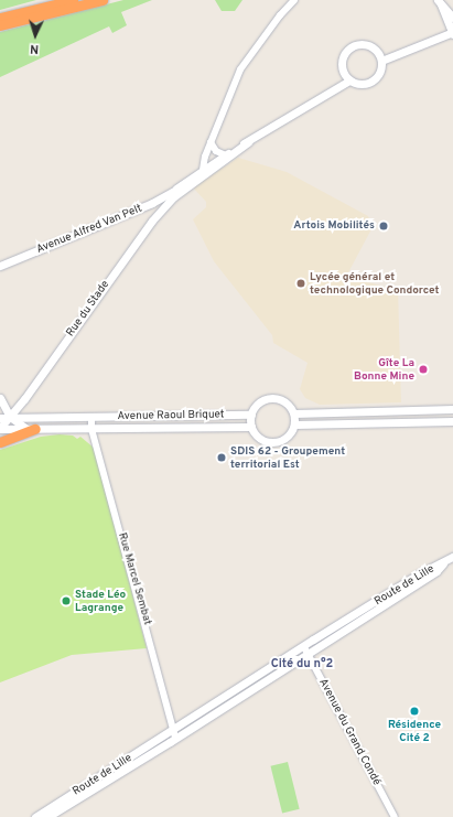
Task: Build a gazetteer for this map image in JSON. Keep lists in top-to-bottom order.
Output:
{
  "streets": {
    "main road": [
      "Avenue Alfred Van Pelt",
      "Rue du Stade",
      "Avenue Raoul Briquet",
      "Route de Lille"
    ],
    "street": ["Rue Marcel Sembat", "Avenue du Grand Condé"]
  },
  "crossings": [
    ["Avenue Alfred Van Pelt", "Rue du Stade"],
    ["Rue du Stade", "Avenue Raoul Briquet"],
    ["Avenue Raoul Briquet", "Rue Marcel Sembat"],
    ["Rue Marcel Sembat", "Route de Lille"],
    ["Route de Lille", "Avenue du Grand Condé"]
  ],
  "districts": ["Cité du n°2"],
  "places": [
    "Artois Mobilités",
    "Lycée général et technologique Condorcet",
    "Gîte La Bonne Mine",
    "SDIS 62 - Groupement territorial Est",
    "Stade Léo Lagrange",
    "Résidence Cité 2"
  ],
  "north": "bottom"
}
